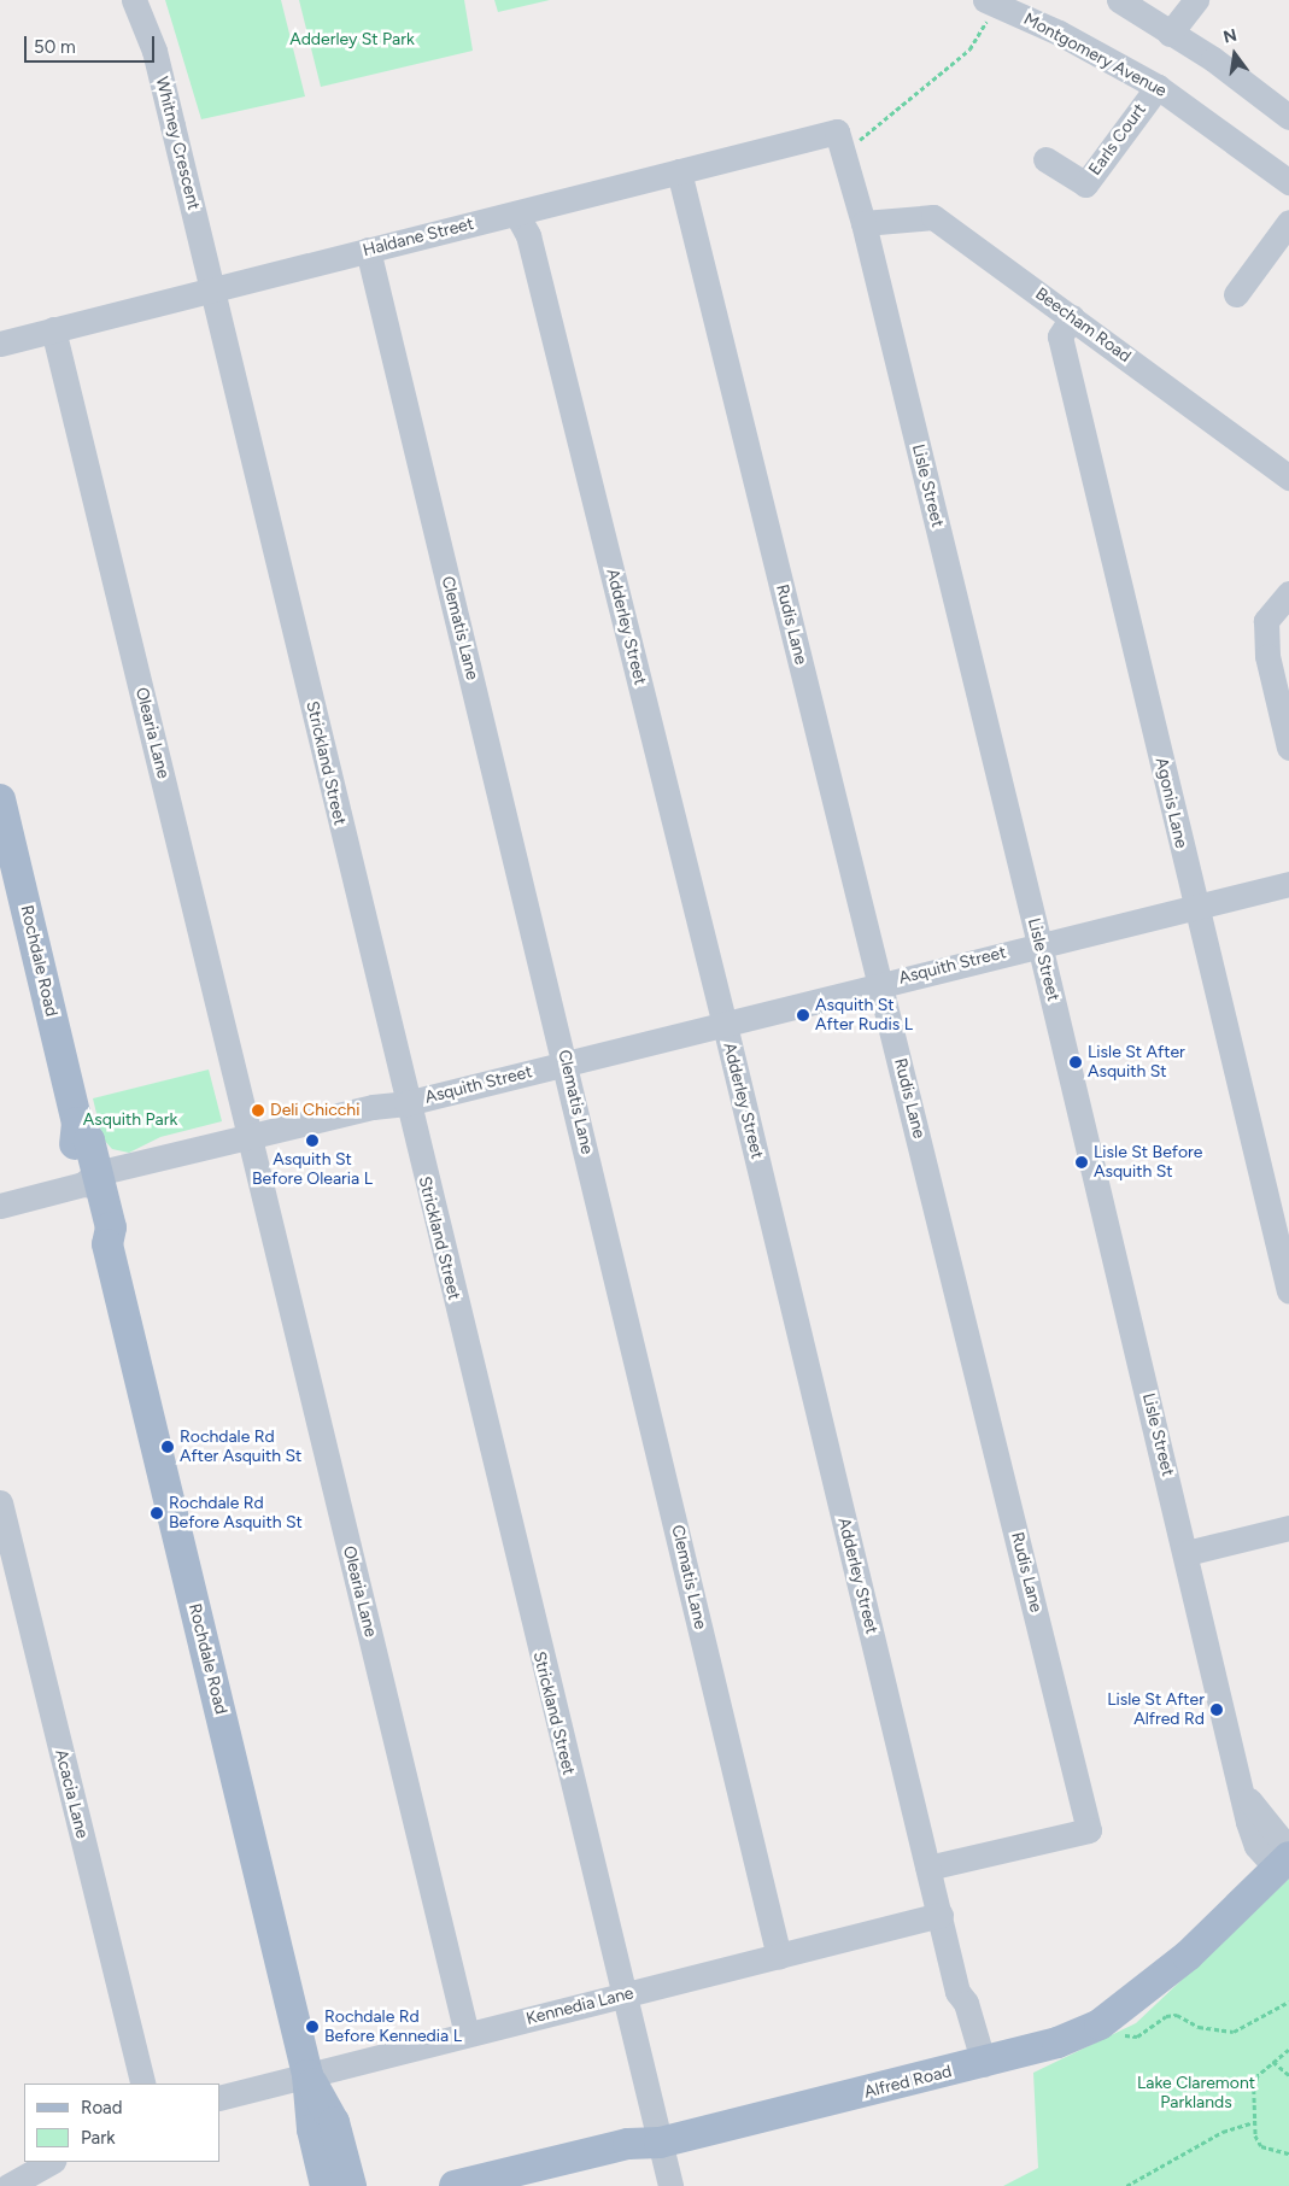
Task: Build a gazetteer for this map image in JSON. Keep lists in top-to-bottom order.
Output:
{
  "streets": {
    "main road": ["Rochdale Road", "Alfred Road"],
    "street": [
      "Montgomery Avenue",
      "Earls Court",
      "Whitney Crescent",
      "Haldane Street",
      "Beecham Road",
      "Lisle Street",
      "Rudis Lane",
      "Adderley Street",
      "Clematis Lane",
      "Olearia Lane",
      "Strickland Street",
      "Agonis Lane",
      "Asquith Street",
      "Acacia Lane",
      "Kennedia Lane"
    ]
  },
  "crossings": [
    ["Montgomery Avenue", "Earls Court"],
    ["Whitney Crescent", "Haldane Street"],
    ["Whitney Crescent", "Strickland Street"],
    ["Haldane Street", "Lisle Street"],
    ["Haldane Street", "Rudis Lane"],
    ["Haldane Street", "Adderley Street"],
    ["Haldane Street", "Clematis Lane"],
    ["Haldane Street", "Olearia Lane"],
    ["Haldane Street", "Strickland Street"],
    ["Beecham Road", "Lisle Street"],
    ["Beecham Road", "Agonis Lane"],
    ["Lisle Street", "Asquith Street"],
    ["Lisle Street", "Alfred Road"],
    ["Rudis Lane", "Adderley Street"],
    ["Rudis Lane", "Asquith Street"],
    ["Adderley Street", "Asquith Street"],
    ["Adderley Street", "Kennedia Lane"],
    ["Adderley Street", "Alfred Road"],
    ["Clematis Lane", "Asquith Street"],
    ["Clematis Lane", "Kennedia Lane"],
    ["Olearia Lane", "Asquith Street"],
    ["Olearia Lane", "Kennedia Lane"],
    ["Strickland Street", "Asquith Street"],
    ["Strickland Street", "Kennedia Lane"],
    ["Strickland Street", "Alfred Road"],
    ["Agonis Lane", "Asquith Street"],
    ["Rochdale Road", "Asquith Street"],
    ["Rochdale Road", "Kennedia Lane"]
  ],
  "parks": ["Adderley St Park", "Asquith Park", "Lake Claremont Parklands"],
  "places": [
    "Asquith St After Rudis L",
    "Lisle St After Asquith St",
    "Deli Chicchi",
    "Asquith St Before Olearia L",
    "Lisle St Before Asquith St",
    "Rochdale Rd After Asquith St",
    "Rochdale Rd Before Asquith St",
    "Lisle St After Alfred Rd",
    "Rochdale Rd Before Kennedia L"
  ],
  "legend": ["Road", "Park"],
  "scale_bar": "50 m",
  "north": "top"
}
